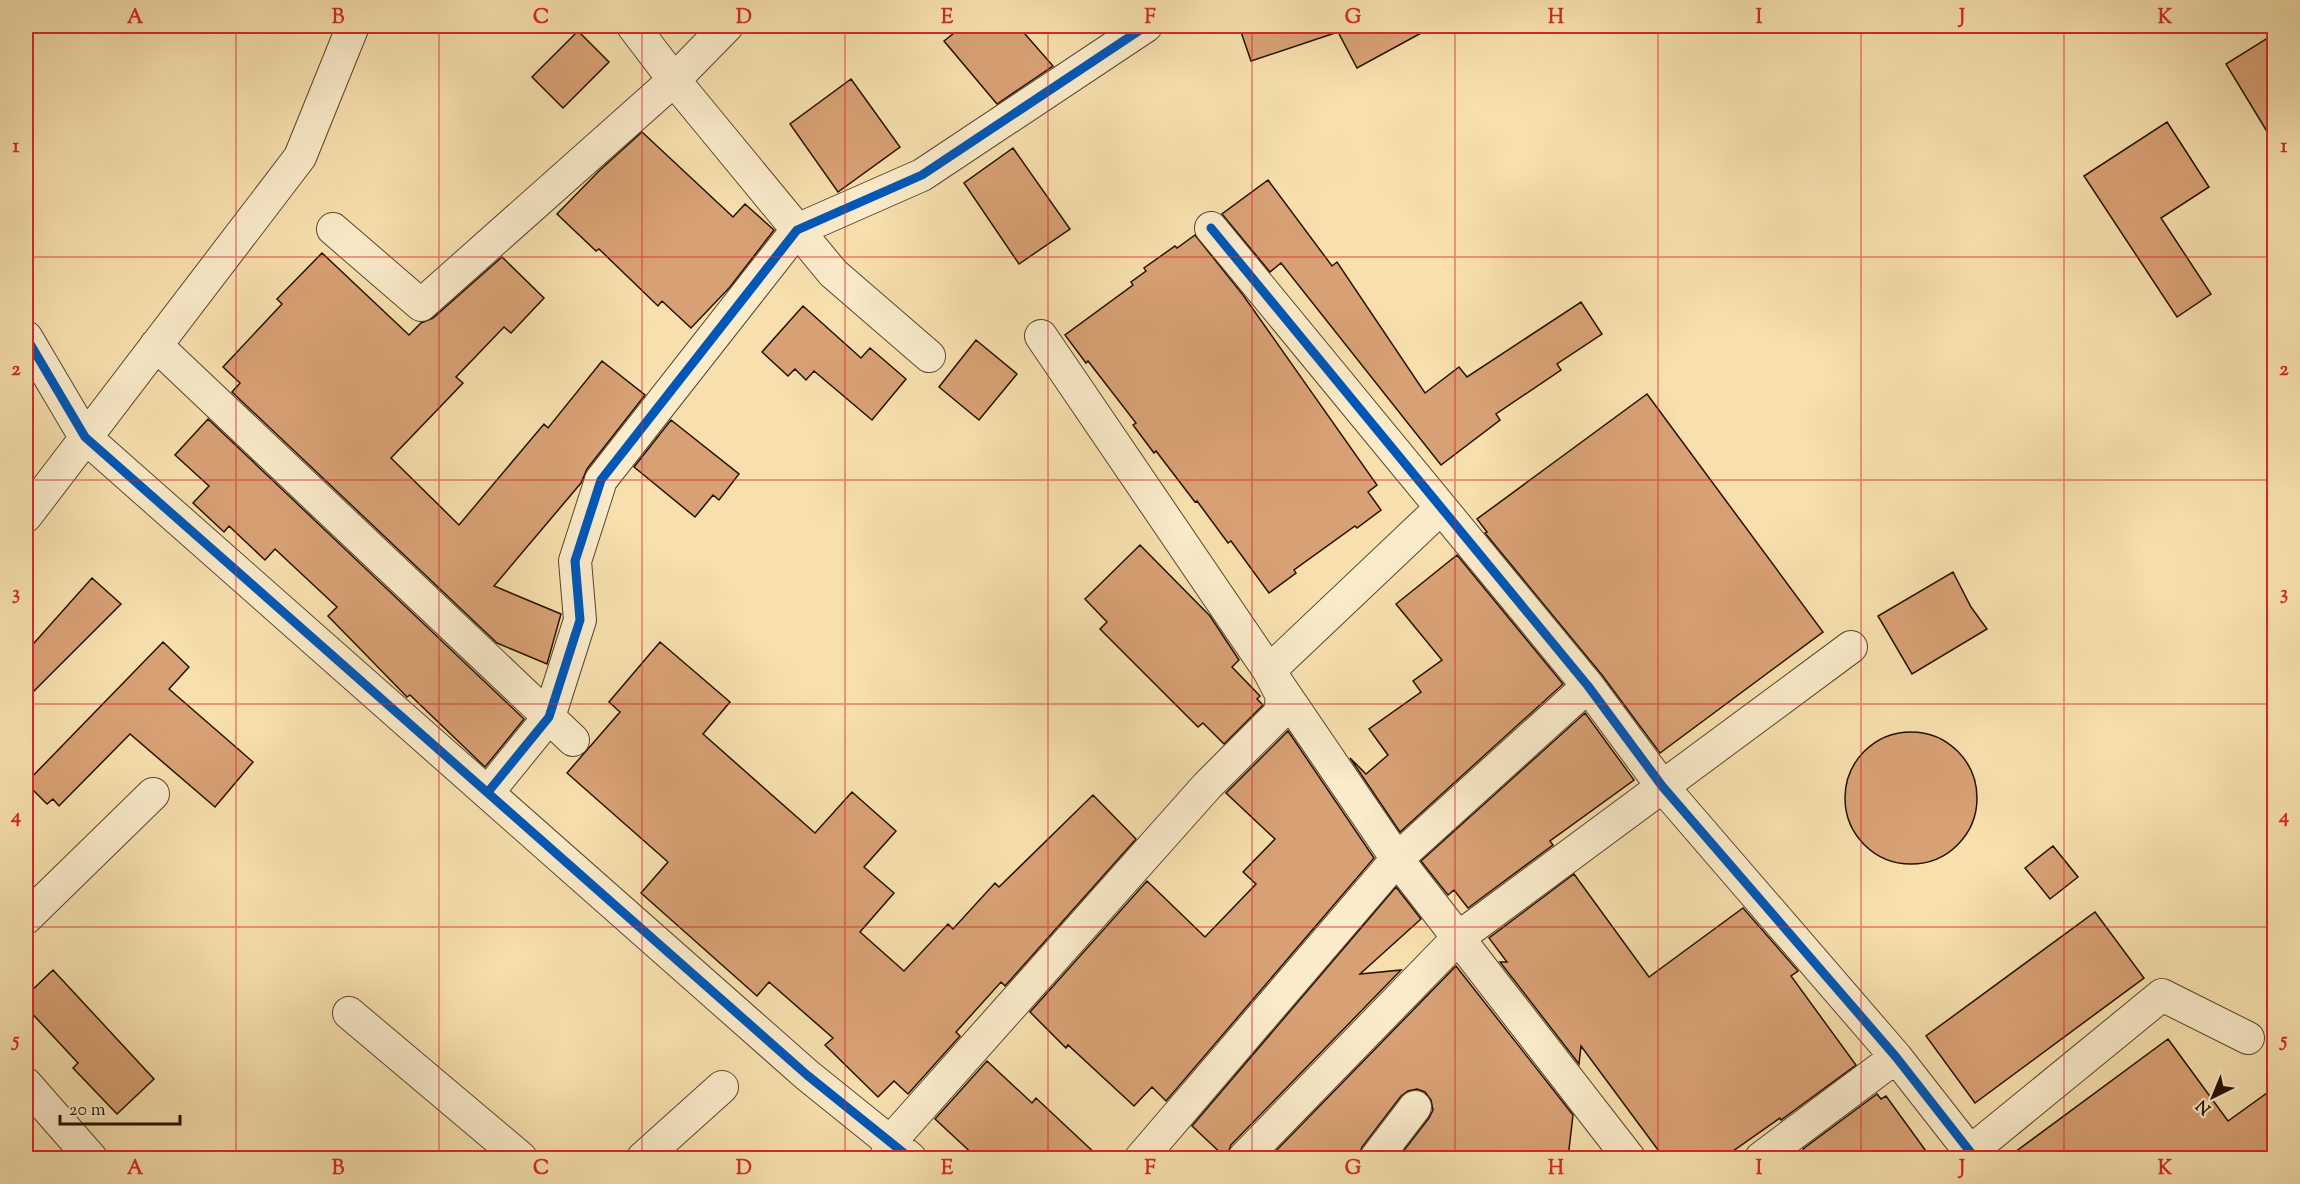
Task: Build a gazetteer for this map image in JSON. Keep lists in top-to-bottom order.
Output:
{
  "scale_bar": "20 m",
  "north": "bottom left",
  "grid": {
    "columns": [
      "A",
      "B",
      "C",
      "D",
      "E",
      "F",
      "G",
      "H",
      "I",
      "J",
      "K"
    ],
    "rows": [
      "1",
      "2",
      "3",
      "4",
      "5"
    ]
  }
}
